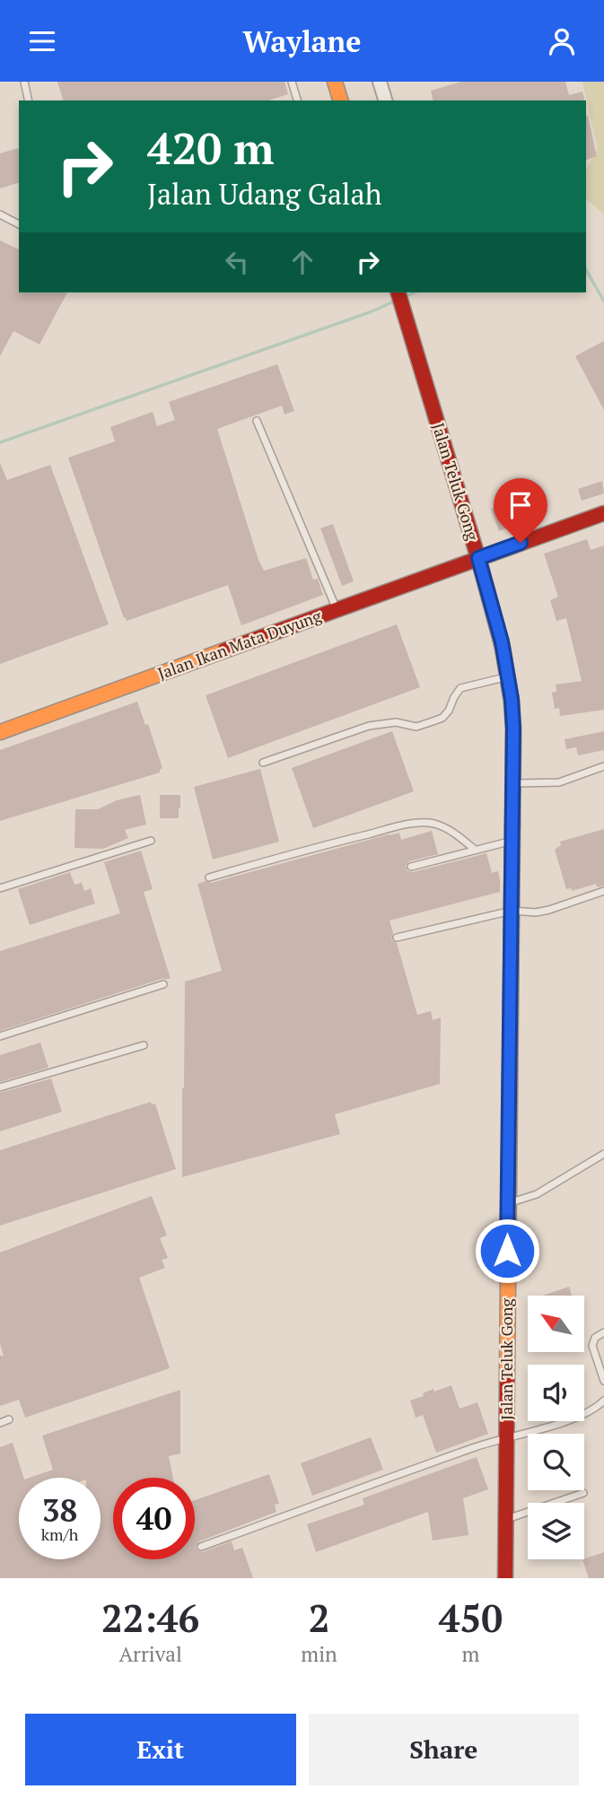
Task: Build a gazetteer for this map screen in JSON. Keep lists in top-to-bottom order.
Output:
{
  "streets": {
    "street": ["Jalan Teluk Gong", "Jalan Ikan Mata Duyung"]
  },
  "crossings": [
    ["Jalan Teluk Gong", "Jalan Ikan Mata Duyung"]
  ],
  "north": "top left",
  "page": {
    "header": "Waylane",
    "turn": ["420 m", "Jalan Udang Galah"],
    "speed": "38 km/h",
    "limit": "40",
    "eta": [
      "22:46",
      "Arrival",
      "2",
      "min",
      "450",
      "m"
    ],
    "buttons": ["Exit", "Share"]
  }
}
